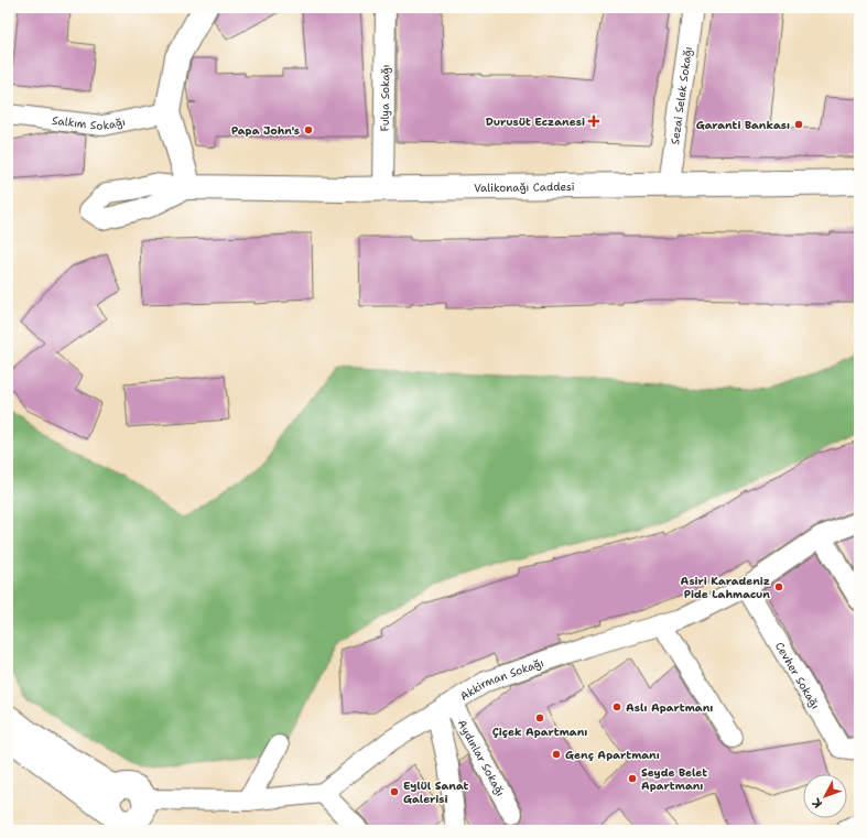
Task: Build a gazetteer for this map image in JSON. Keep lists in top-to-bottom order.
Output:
{
  "streets": {
    "street": [
      "Sezai Selek Sokağı",
      "Fulya Sokağı",
      "Salkım Sokağı",
      "Valikonağı Caddesi",
      "Cevher Sokağı",
      "Akkirman Sokağı",
      "Aydınlar Sokağı"
    ]
  },
  "crossings": [
    ["Sezai Selek Sokağı", "Valikonağı Caddesi"],
    ["Fulya Sokağı", "Valikonağı Caddesi"],
    ["Salkım Sokağı", "Valikonağı Caddesi"],
    ["Cevher Sokağı", "Akkirman Sokağı"],
    ["Akkirman Sokağı", "Aydınlar Sokağı"]
  ],
  "places": {
    "health": ["Durusüt Eczanesi"],
    "other": [
      "Garanti Bankası",
      "Papa John's",
      "Asiri Karadeniz Pide Lahmacun",
      "Aslı Apartmanı",
      "Çiçek Apartmanı",
      "Genç Apartmanı",
      "Seyde Belet Apartmanı",
      "Eylül Sanat Galerisi"
    ]
  },
  "north": "bottom left"
}
